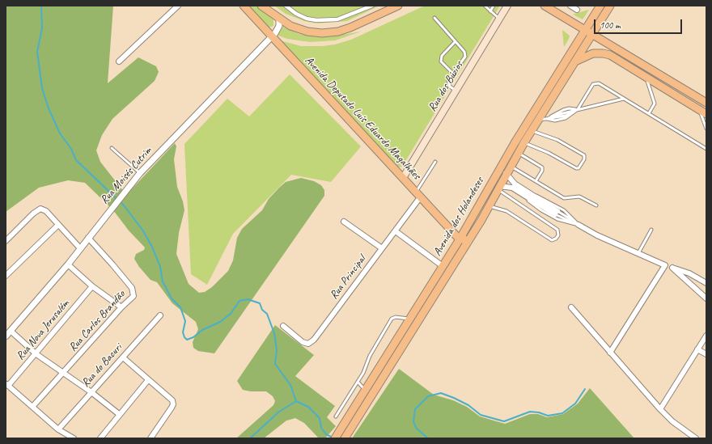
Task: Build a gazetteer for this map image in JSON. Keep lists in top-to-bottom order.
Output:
{
  "streets": {
    "main road": ["Rua dos Búzios", "Avenida Deputado Luís Eduardo Magalhães", "Avenida dos Holandeses"],
    "street": [
      "Rua Moisés Cutrim",
      "Rua Principal",
      "Rua Carlos Brandão",
      "Rua Nova Jerusalém",
      "Rua do Bacuri"
    ]
  },
  "crossings": [
    ["Rua dos Búzios", "Avenida Deputado Luís Eduardo Magalhães"],
    ["Avenida Deputado Luís Eduardo Magalhães", "Rua Moisés Cutrim"],
    ["Avenida Deputado Luís Eduardo Magalhães", "Avenida dos Holandeses"],
    ["Avenida Deputado Luís Eduardo Magalhães", "Rua Principal"],
    ["Rua Moisés Cutrim", "Rua Carlos Brandão"]
  ],
  "scale_bar": "100 m"
}
